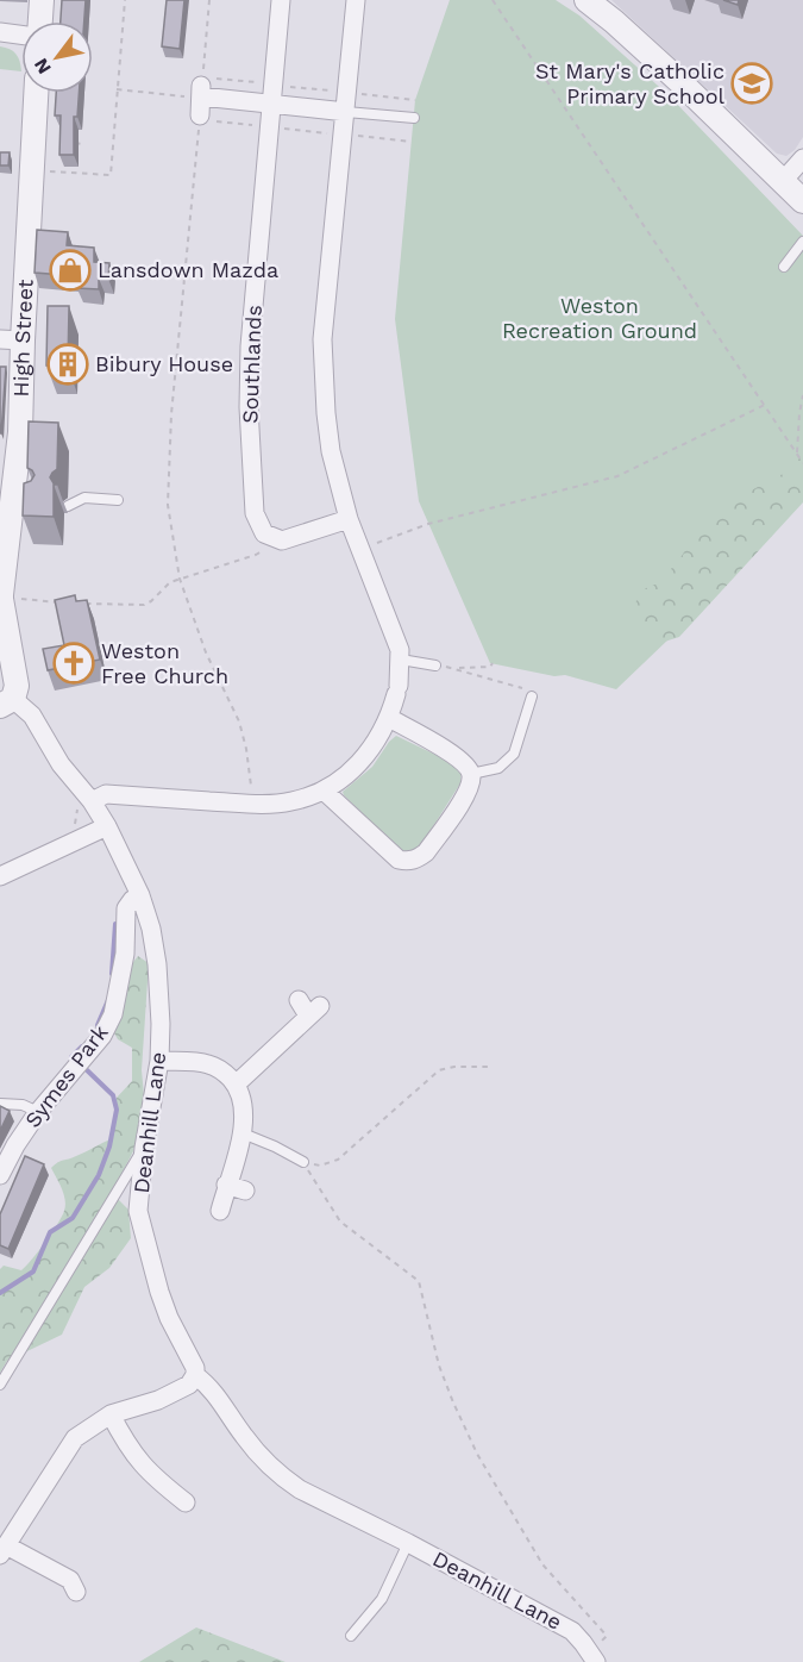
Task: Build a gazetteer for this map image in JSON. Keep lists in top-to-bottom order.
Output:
{
  "streets": {
    "street": [
      "High Street",
      "Southlands",
      "Symes Park",
      "Deanhill Lane"
    ]
  },
  "crossings": [
    ["High Street", "Deanhill Lane"],
    ["Symes Park", "Deanhill Lane"]
  ],
  "parks": ["Weston Recreation Ground"],
  "places": {
    "school or university": ["St Mary's Catholic Primary School"],
    "shop": ["Lansdown Mazda"],
    "building": ["Bibury House"],
    "church": ["Weston Free Church"]
  },
  "north": "bottom left"
}
